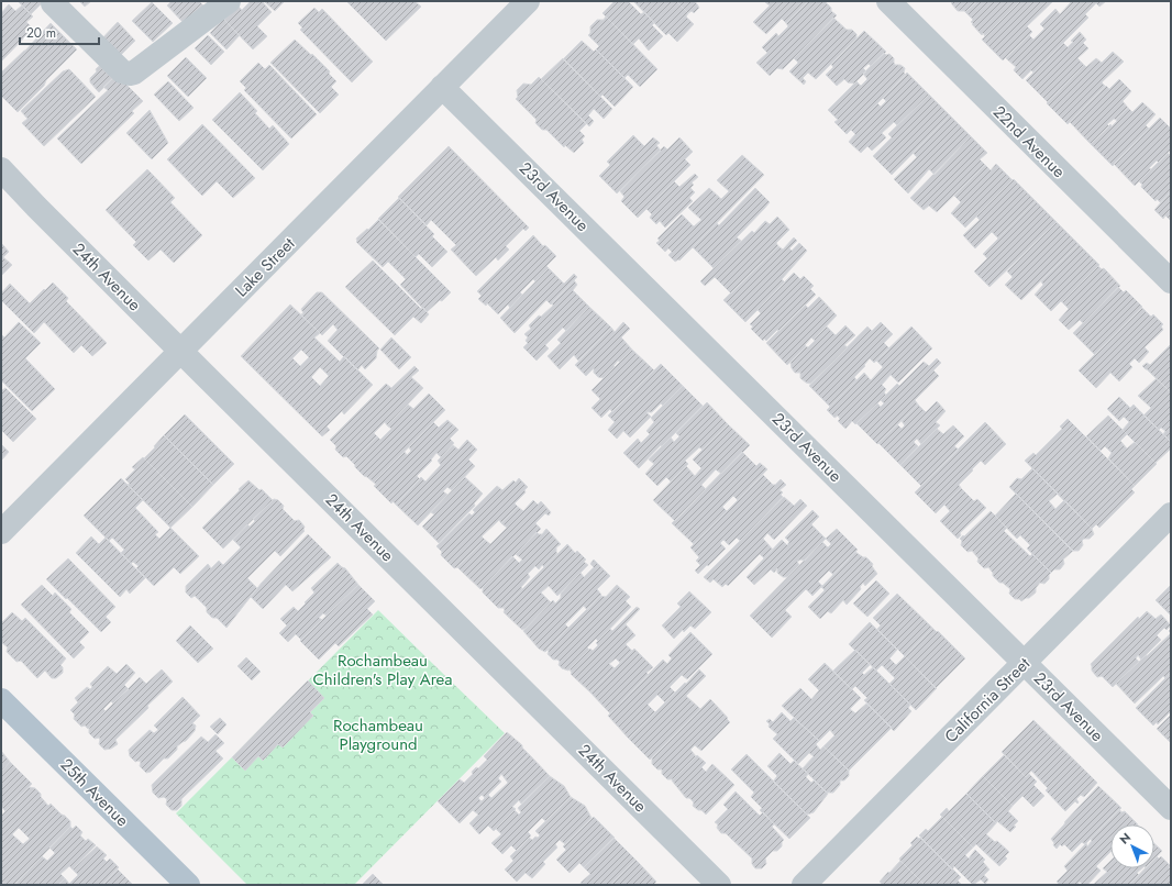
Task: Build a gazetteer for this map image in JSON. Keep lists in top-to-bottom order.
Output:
{
  "streets": {
    "main road": ["25th Avenue"],
    "street": [
      "22nd Avenue",
      "23rd Avenue",
      "Lake Street",
      "24th Avenue",
      "California Street"
    ]
  },
  "crossings": [
    ["23rd Avenue", "Lake Street"],
    ["23rd Avenue", "California Street"],
    ["Lake Street", "24th Avenue"]
  ],
  "parks": ["Rochambeau Children's Play Area", "Rochambeau Playground"],
  "scale_bar": "20 m",
  "north": "top left"
}
